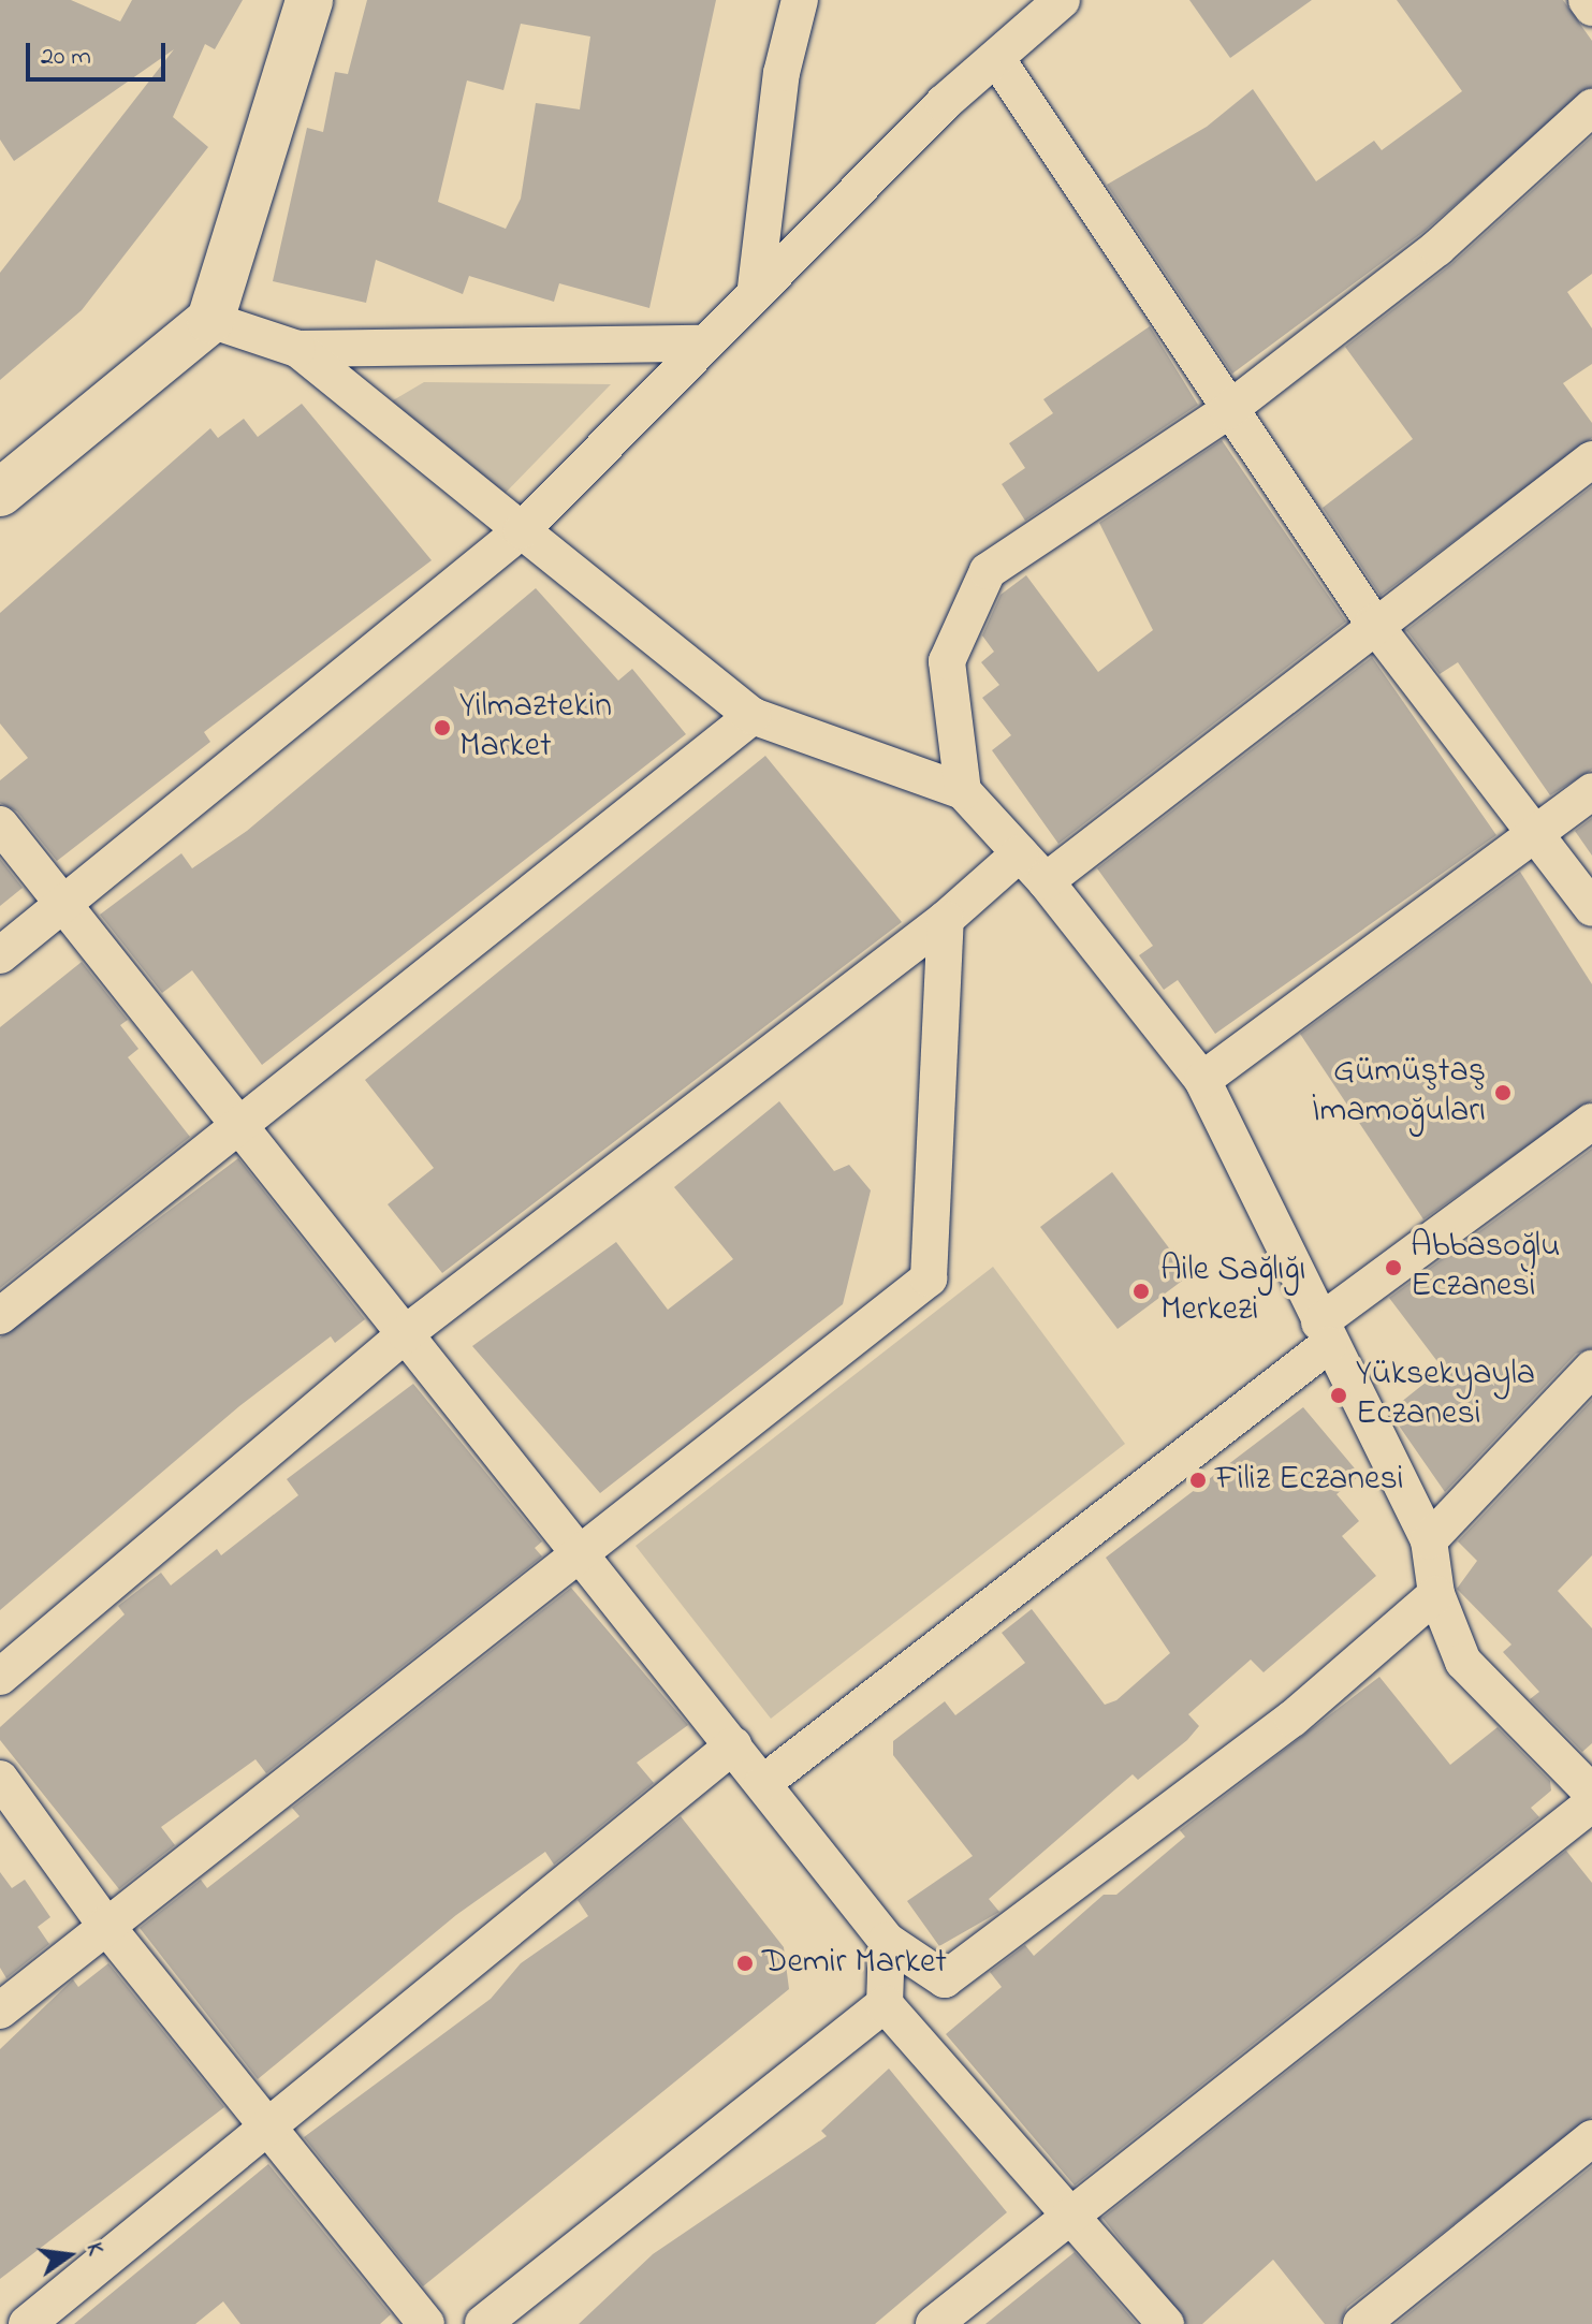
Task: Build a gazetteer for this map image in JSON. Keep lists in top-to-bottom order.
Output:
{
  "places": [
    "Yilmaztekin Market",
    "Gümüştaş İmamoğuları",
    "Abbasoğlu Eczanesi",
    "Aile Sağlığı Merkezi",
    "Yüksekyayla Eczanesi",
    "Filiz Eczanesi",
    "Demir Market"
  ],
  "scale_bar": "20 m",
  "north": "right"
}
